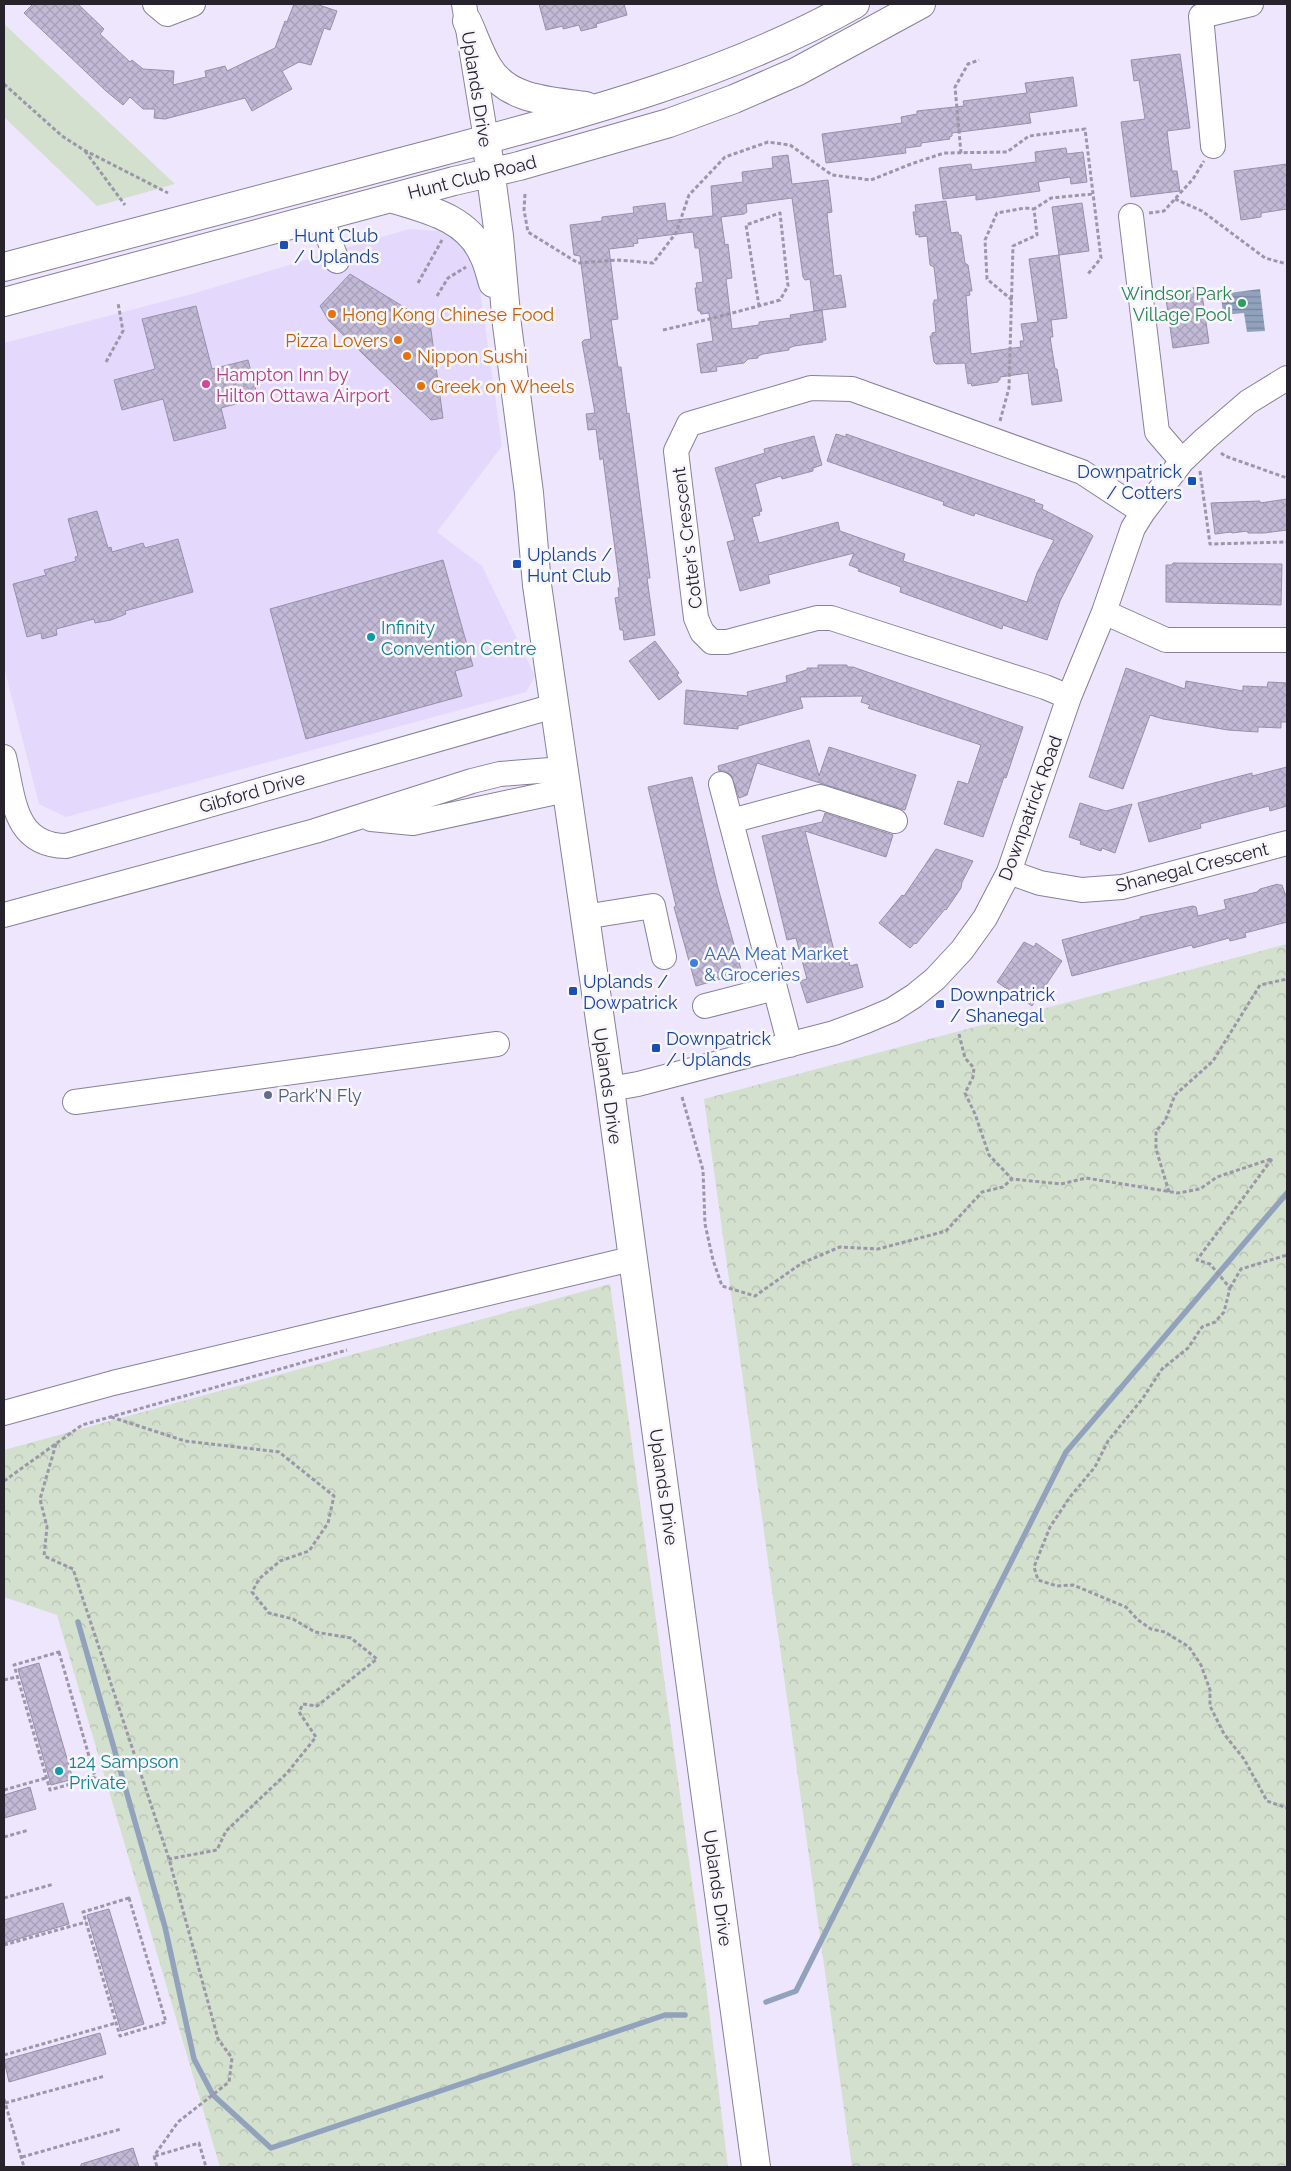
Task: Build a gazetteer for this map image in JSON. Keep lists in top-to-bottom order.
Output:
{
  "streets": {
    "main road": ["Uplands Drive", "Hunt Club Road"],
    "street": [
      "Cotter's Crescent",
      "Gibford Drive",
      "Downpatrick Road",
      "Shanegal Crescent"
    ]
  },
  "crossings": [
    ["Uplands Drive", "Hunt Club Road"],
    ["Uplands Drive", "Gibford Drive"],
    ["Uplands Drive", "Downpatrick Road"],
    ["Cotter's Crescent", "Downpatrick Road"],
    ["Downpatrick Road", "Shanegal Crescent"]
  ],
  "places": {
    "transit": [
      "Hunt Club / Uplands",
      "Downpatrick / Cotters",
      "Uplands / Hunt Club",
      "Uplands / Dowpatrick",
      "Downpatrick / Shanegal",
      "Downpatrick / Uplands"
    ],
    "other": [
      "Windsor Park Village Pool",
      "Hong Kong Chinese Food",
      "Pizza Lovers",
      "Nippon Sushi",
      "Hampton Inn by Hilton Ottawa Airport",
      "Greek on Wheels",
      "Infinity Convention Centre",
      "AAA Meat Market & Groceries",
      "Park'N Fly",
      "124 Sampson Private"
    ]
  }
}
